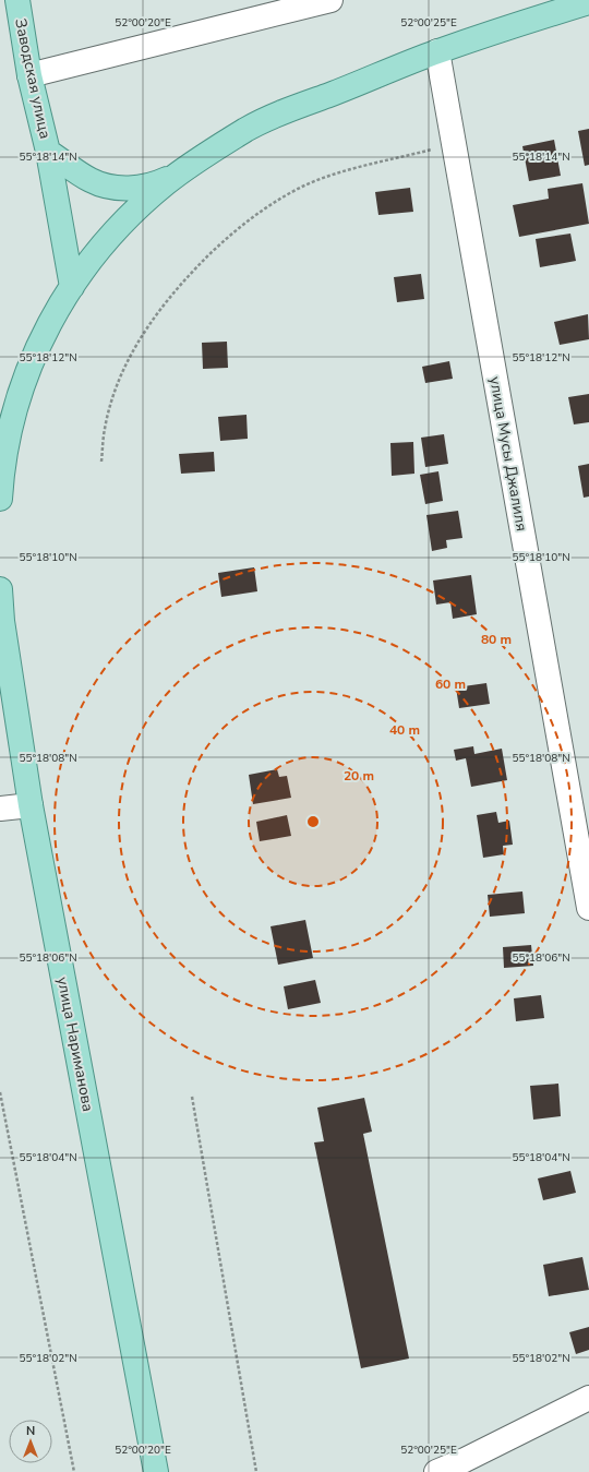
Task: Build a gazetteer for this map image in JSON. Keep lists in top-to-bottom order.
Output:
{
  "streets": {
    "main road": ["Заводская улица", "улица Нариманова"],
    "street": ["улица Мусы Джалиля"]
  },
  "north": "top",
  "coordinates": [
    "52°00'20\"E",
    "52°00'25\"E",
    "55°18'14\"N",
    "55°18'12\"N",
    "55°18'10\"N",
    "55°18'08\"N",
    "55°18'06\"N",
    "55°18'04\"N",
    "55°18'02\"N"
  ],
  "rings": [
    "80 m",
    "60 m",
    "40 m",
    "20 m"
  ]
}
